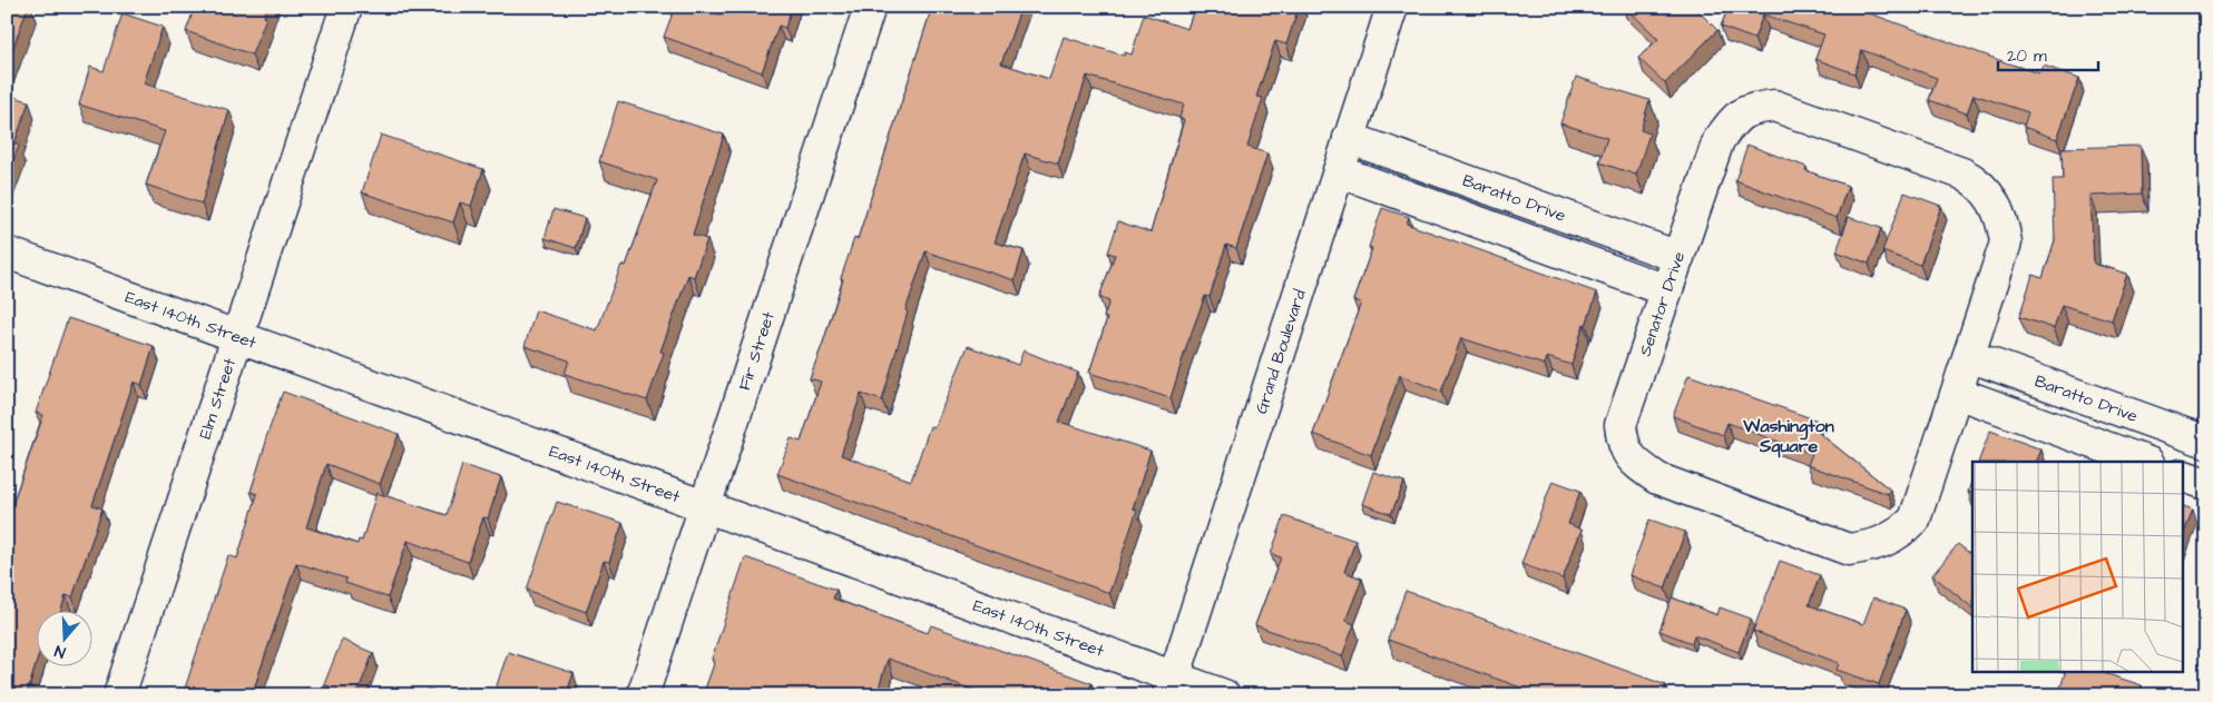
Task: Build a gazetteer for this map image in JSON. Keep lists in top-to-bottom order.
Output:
{
  "streets": {
    "street": [
      "Baratto Drive",
      "Senator Drive",
      "East 140th Street",
      "Fir Street",
      "Grand Boulevard",
      "Elm Street"
    ]
  },
  "crossings": [
    ["Baratto Drive", "Senator Drive"],
    ["Baratto Drive", "Grand Boulevard"],
    ["East 140th Street", "Fir Street"],
    ["East 140th Street", "Grand Boulevard"],
    ["East 140th Street", "Elm Street"]
  ],
  "districts": ["Washington Square"],
  "scale_bar": "20 m",
  "north": "bottom"
}
